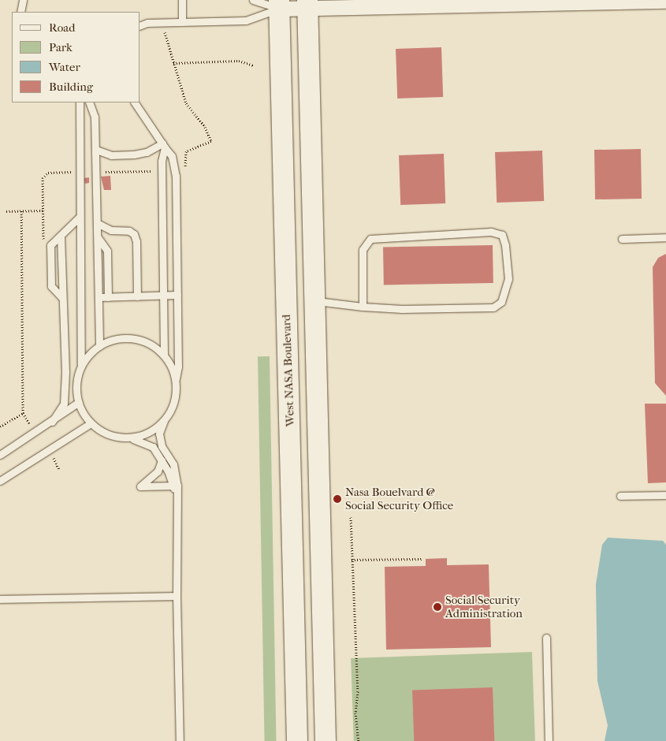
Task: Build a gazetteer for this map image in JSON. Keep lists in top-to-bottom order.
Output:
{
  "streets": {
    "main road": ["West NASA Boulevard"]
  },
  "places": ["Nasa Bouelvard @ Social Security Office", "Social Security Administration"],
  "legend": [
    "Road",
    "Park",
    "Water",
    "Building"
  ]
}
